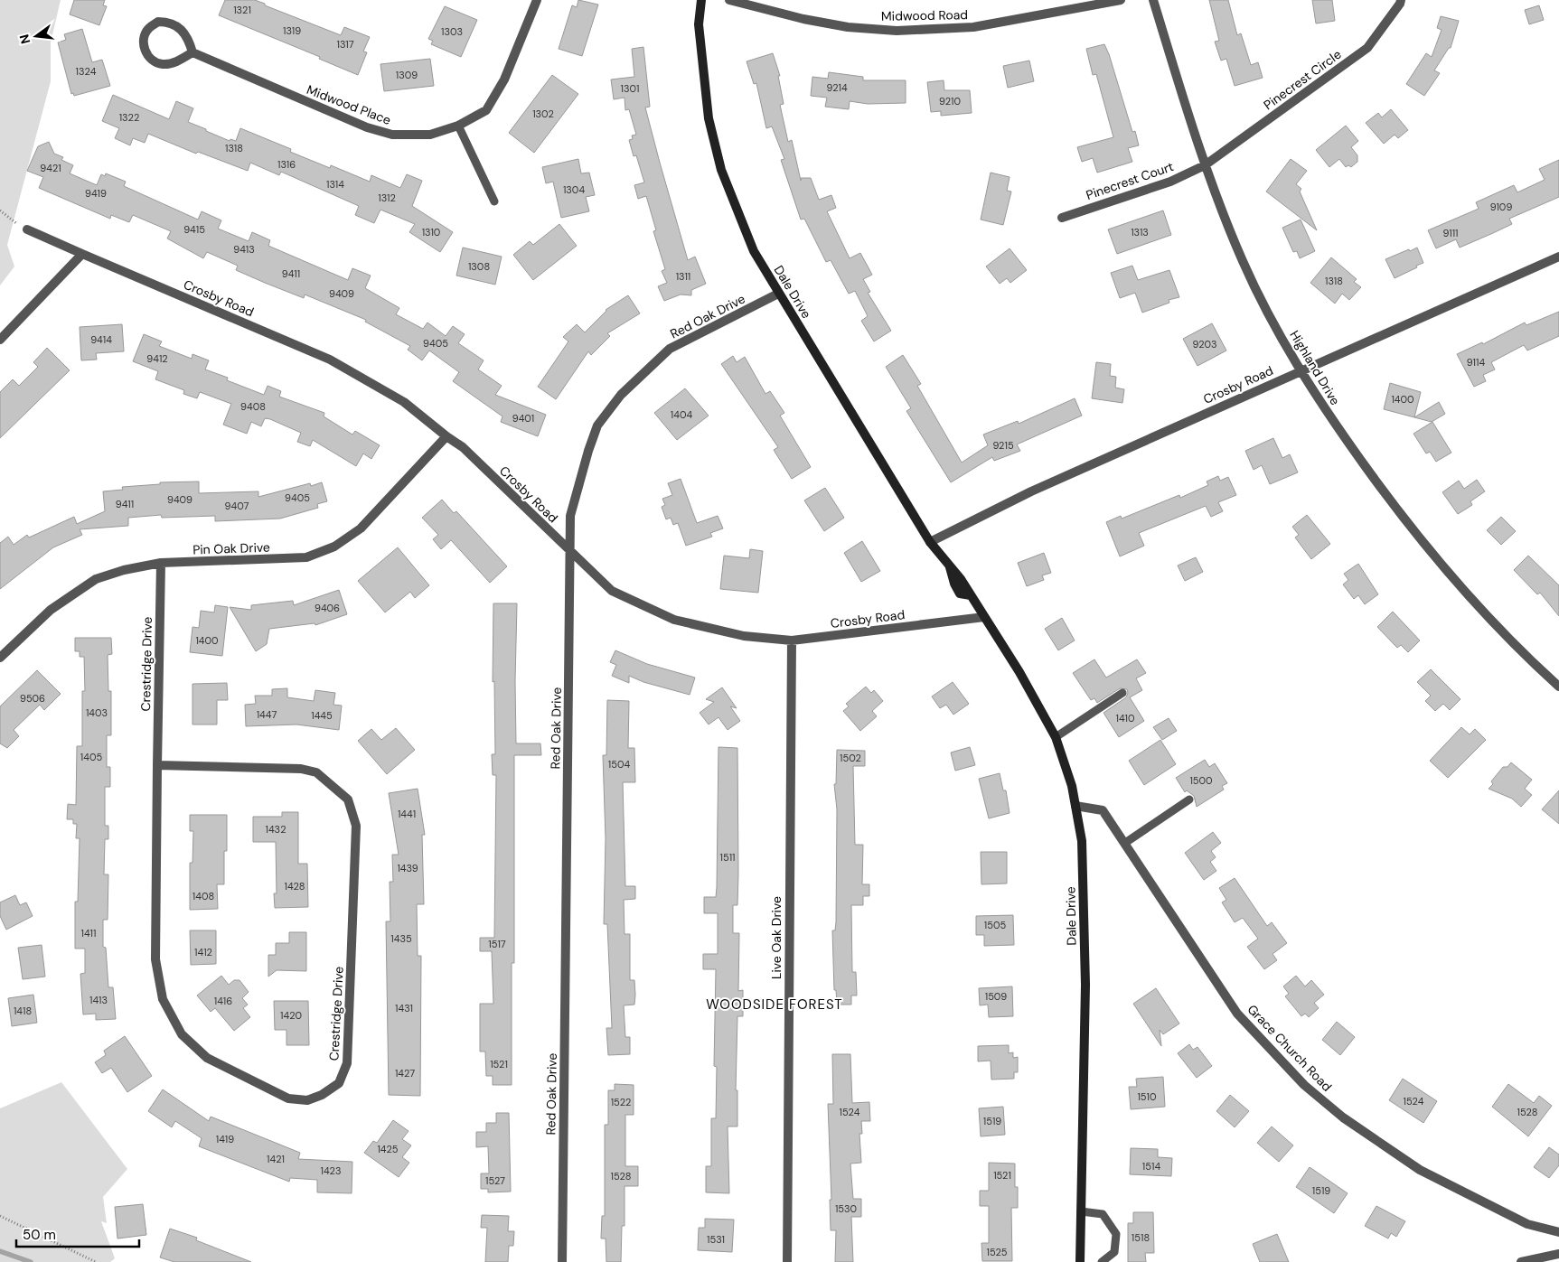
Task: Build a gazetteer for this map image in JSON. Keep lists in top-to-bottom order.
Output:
{
  "streets": {
    "street": [
      "Midwood Road",
      "Pinecrest Circle",
      "Midwood Place",
      "Pinecrest Court",
      "Dale Drive",
      "Crosby Road",
      "Red Oak Drive",
      "Highland Drive",
      "Pin Oak Drive",
      "Crestridge Drive",
      "Live Oak Drive",
      "Grace Church Road"
    ]
  },
  "crossings": [
    ["Pinecrest Circle", "Pinecrest Court"],
    ["Pinecrest Circle", "Highland Drive"],
    ["Pinecrest Court", "Highland Drive"],
    ["Dale Drive", "Crosby Road"],
    ["Dale Drive", "Red Oak Drive"],
    ["Dale Drive", "Grace Church Road"],
    ["Crosby Road", "Red Oak Drive"],
    ["Crosby Road", "Highland Drive"],
    ["Crosby Road", "Pin Oak Drive"],
    ["Crosby Road", "Live Oak Drive"],
    ["Pin Oak Drive", "Crestridge Drive"]
  ],
  "districts": ["WOODSIDE FOREST"],
  "house_numbers": [
    "1321",
    "1319",
    "1303",
    "1317",
    "1324",
    "1309",
    "9214",
    "1301",
    "9210",
    "1302",
    "1322",
    "1318",
    "1316",
    "9421",
    "1314",
    "1304",
    "9419",
    "1312",
    "9109",
    "9415",
    "1310",
    "1313",
    "9111",
    "9413",
    "1308",
    "9411",
    "1311",
    "1318",
    "9409",
    "9414",
    "9405",
    "9203",
    "9412",
    "9114",
    "1400",
    "9408",
    "1404",
    "9401",
    "9215",
    "9405",
    "9409",
    "9411",
    "9407",
    "9406",
    "1400",
    "9506",
    "1403",
    "1447",
    "1445",
    "1410",
    "1405",
    "1502",
    "1504",
    "1500",
    "1441",
    "1432",
    "1511",
    "1439",
    "1428",
    "1408",
    "1505",
    "1411",
    "1435",
    "1517",
    "1412",
    "1509",
    "1413",
    "1416",
    "1431",
    "1418",
    "1420",
    "1521",
    "1427",
    "1510",
    "1524",
    "1522",
    "1524",
    "1528",
    "1519",
    "1419",
    "1425",
    "1421",
    "1514",
    "1423",
    "1521",
    "1528",
    "1527",
    "1519",
    "1530",
    "1518",
    "1531",
    "1525"
  ],
  "scale_bar": "50 m",
  "north": "left"
}
